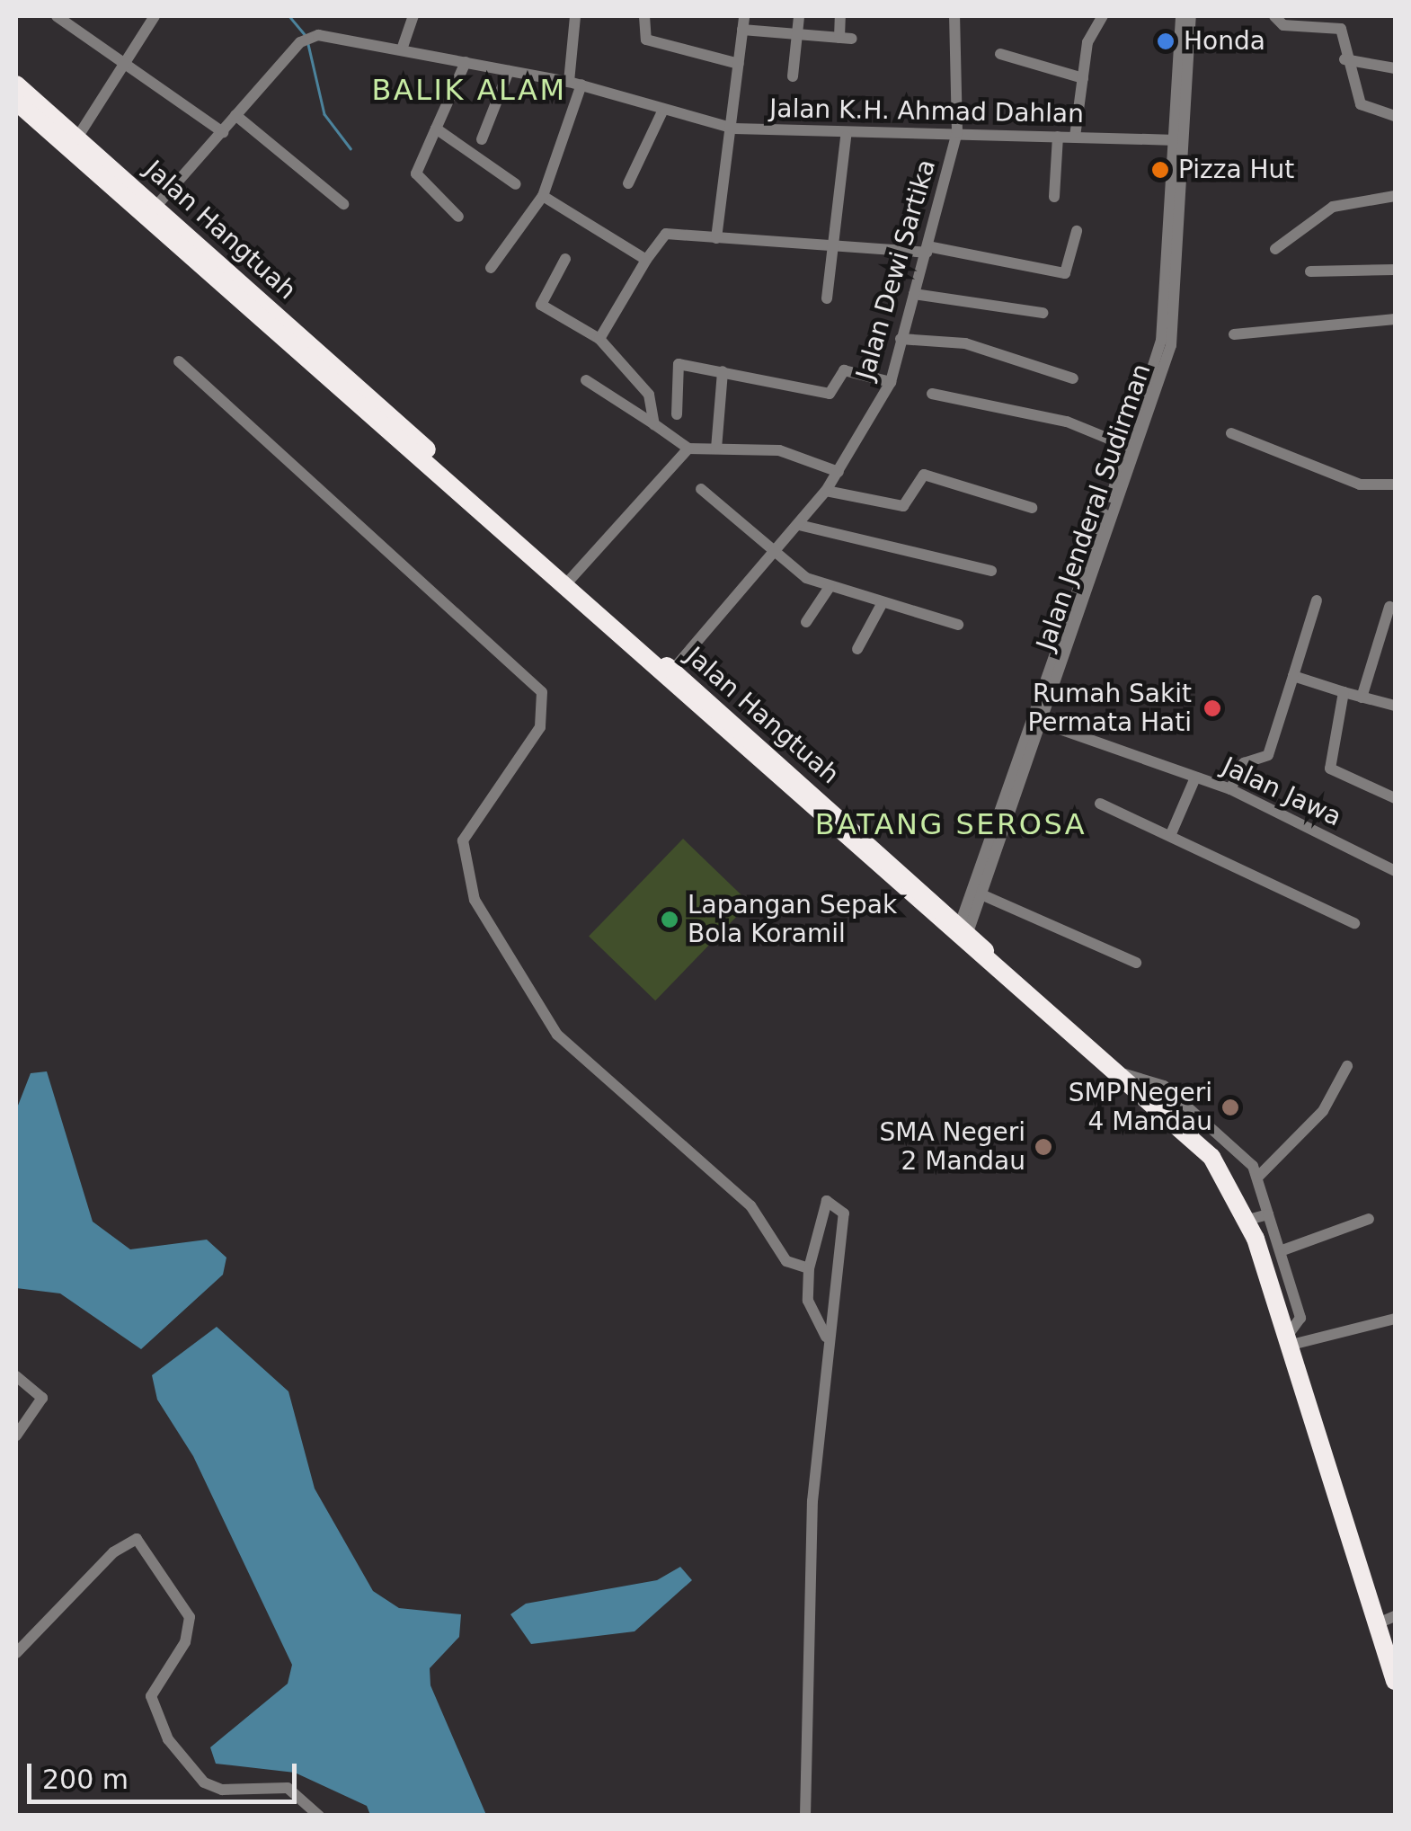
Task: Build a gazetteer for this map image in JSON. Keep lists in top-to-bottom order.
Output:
{
  "streets": {
    "highway": ["Jalan Hangtuah"],
    "street": [
      "Jalan K.H. Ahmad Dahlan",
      "Jalan Dewi Sartika",
      "Jalan Jenderal Sudirman",
      "Jalan Jawa"
    ]
  },
  "crossings": [
    ["Jalan K.H. Ahmad Dahlan", "Jalan Hangtuah"],
    ["Jalan K.H. Ahmad Dahlan", "Jalan Dewi Sartika"],
    ["Jalan K.H. Ahmad Dahlan", "Jalan Jenderal Sudirman"],
    ["Jalan Hangtuah", "Jalan Dewi Sartika"],
    ["Jalan Hangtuah", "Jalan Jenderal Sudirman"],
    ["Jalan Jenderal Sudirman", "Jalan Jawa"]
  ],
  "districts": ["BALIK ALAM", "BATANG SEROSA"],
  "places": [
    "Honda",
    "Pizza Hut",
    "Rumah Sakit Permata Hati",
    "Lapangan Sepak Bola Koramil",
    "SMP Negeri 4 Mandau",
    "SMA Negeri 2 Mandau"
  ],
  "scale_bar": "200 m"
}
